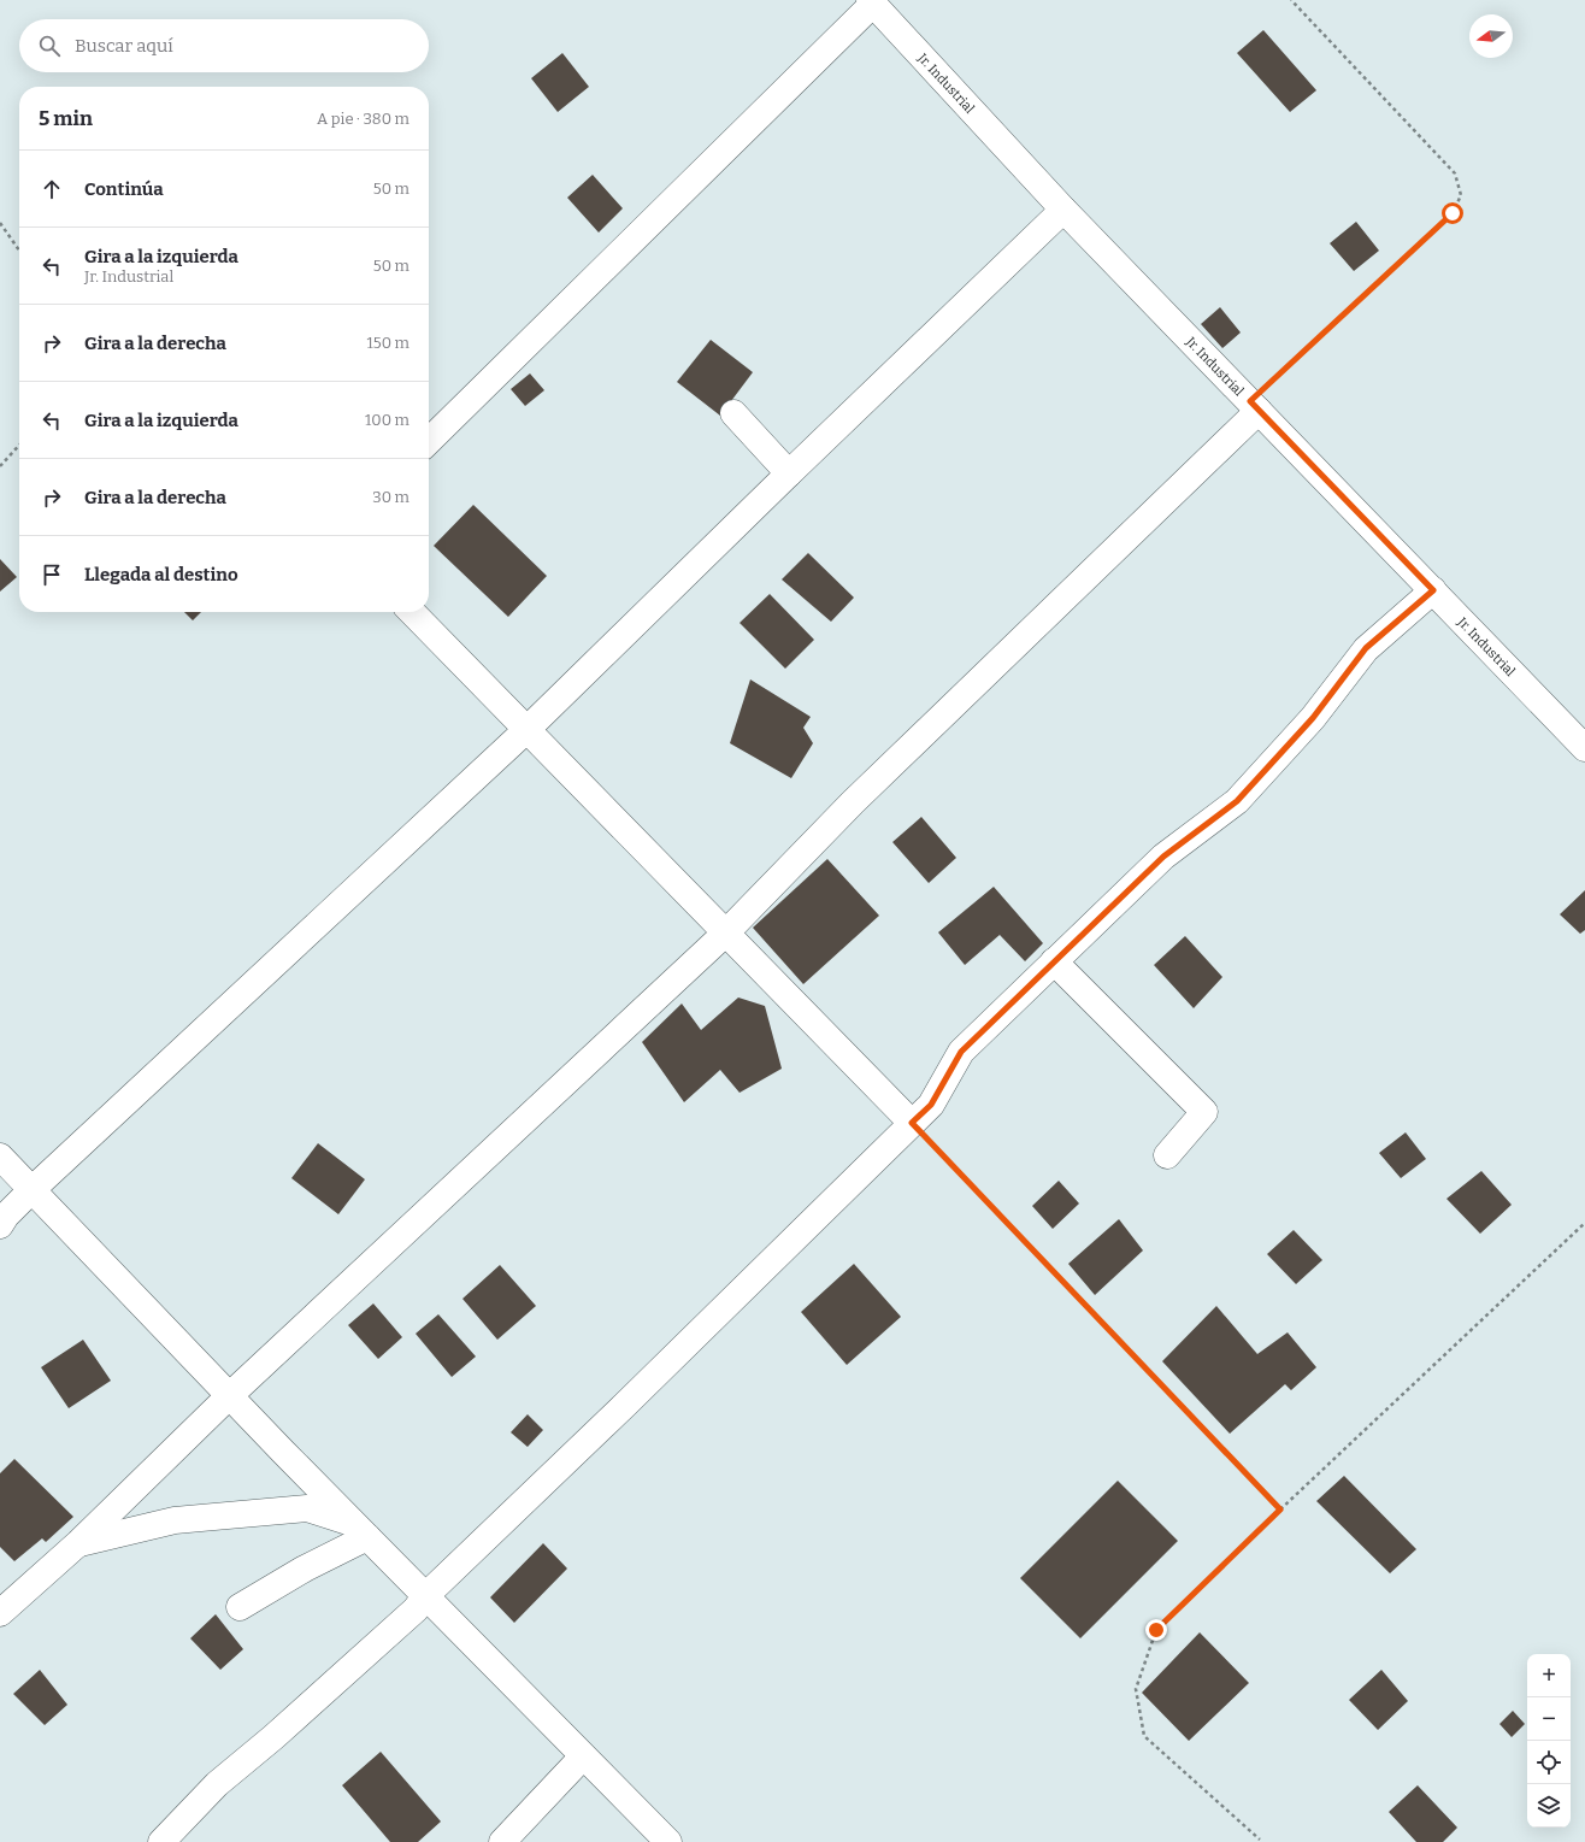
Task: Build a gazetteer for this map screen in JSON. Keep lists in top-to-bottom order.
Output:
{
  "streets": {
    "street": ["Jr. Industrial"]
  },
  "north": "left",
  "page": {
    "search": "Buscar aquí",
    "heading": ["5 min", "A pie · 380 m"],
    "list": [
      ["Continúa", "50 m"],
      ["Gira a la izquierda", "Jr. Industrial", "50 m"],
      ["Gira a la derecha", "150 m"],
      ["Gira a la izquierda", "100 m"],
      ["Gira a la derecha", "30 m"],
      "Llegada al destino"
    ],
    "map_buttons": ["+", "−"]
  }
}
